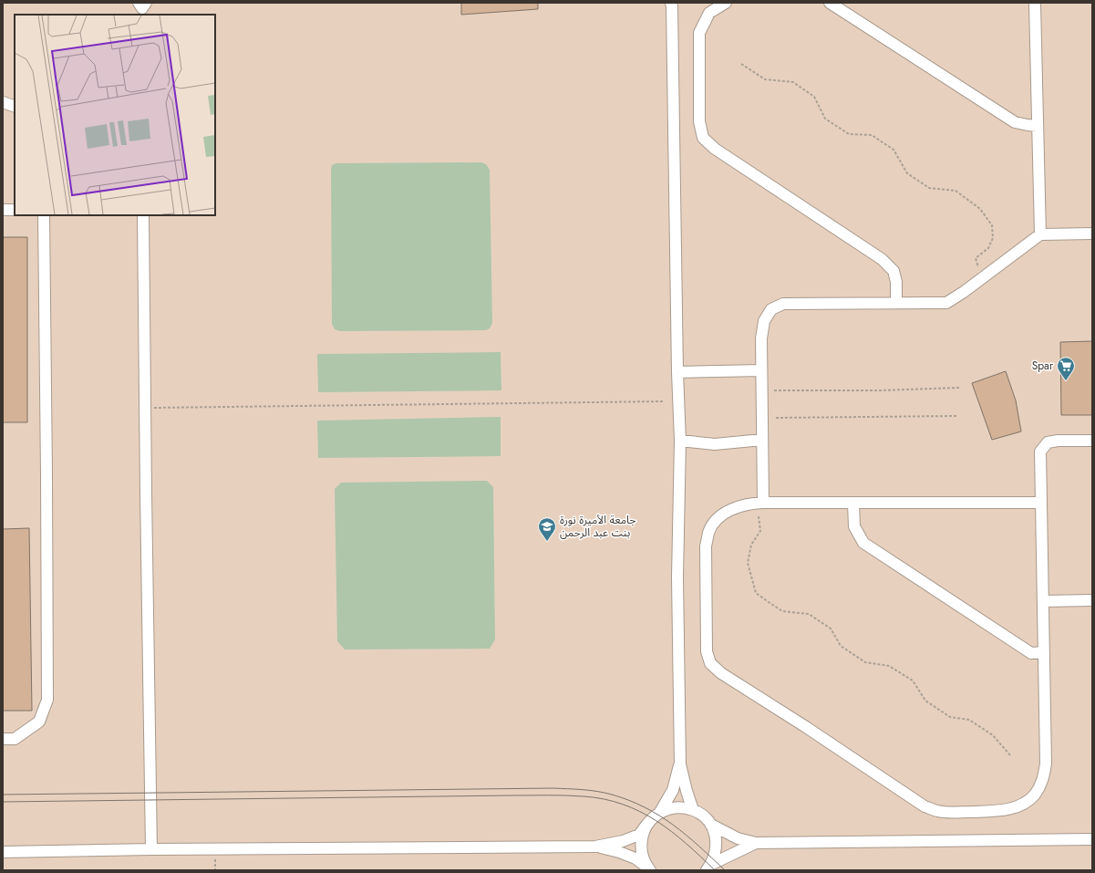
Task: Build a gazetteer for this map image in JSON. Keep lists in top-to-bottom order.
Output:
{
  "places": {
    "supermarket": ["Spar"],
    "school or university": ["جامعة الأميرة نورة بنت عبد الرحمن"]
  }
}
